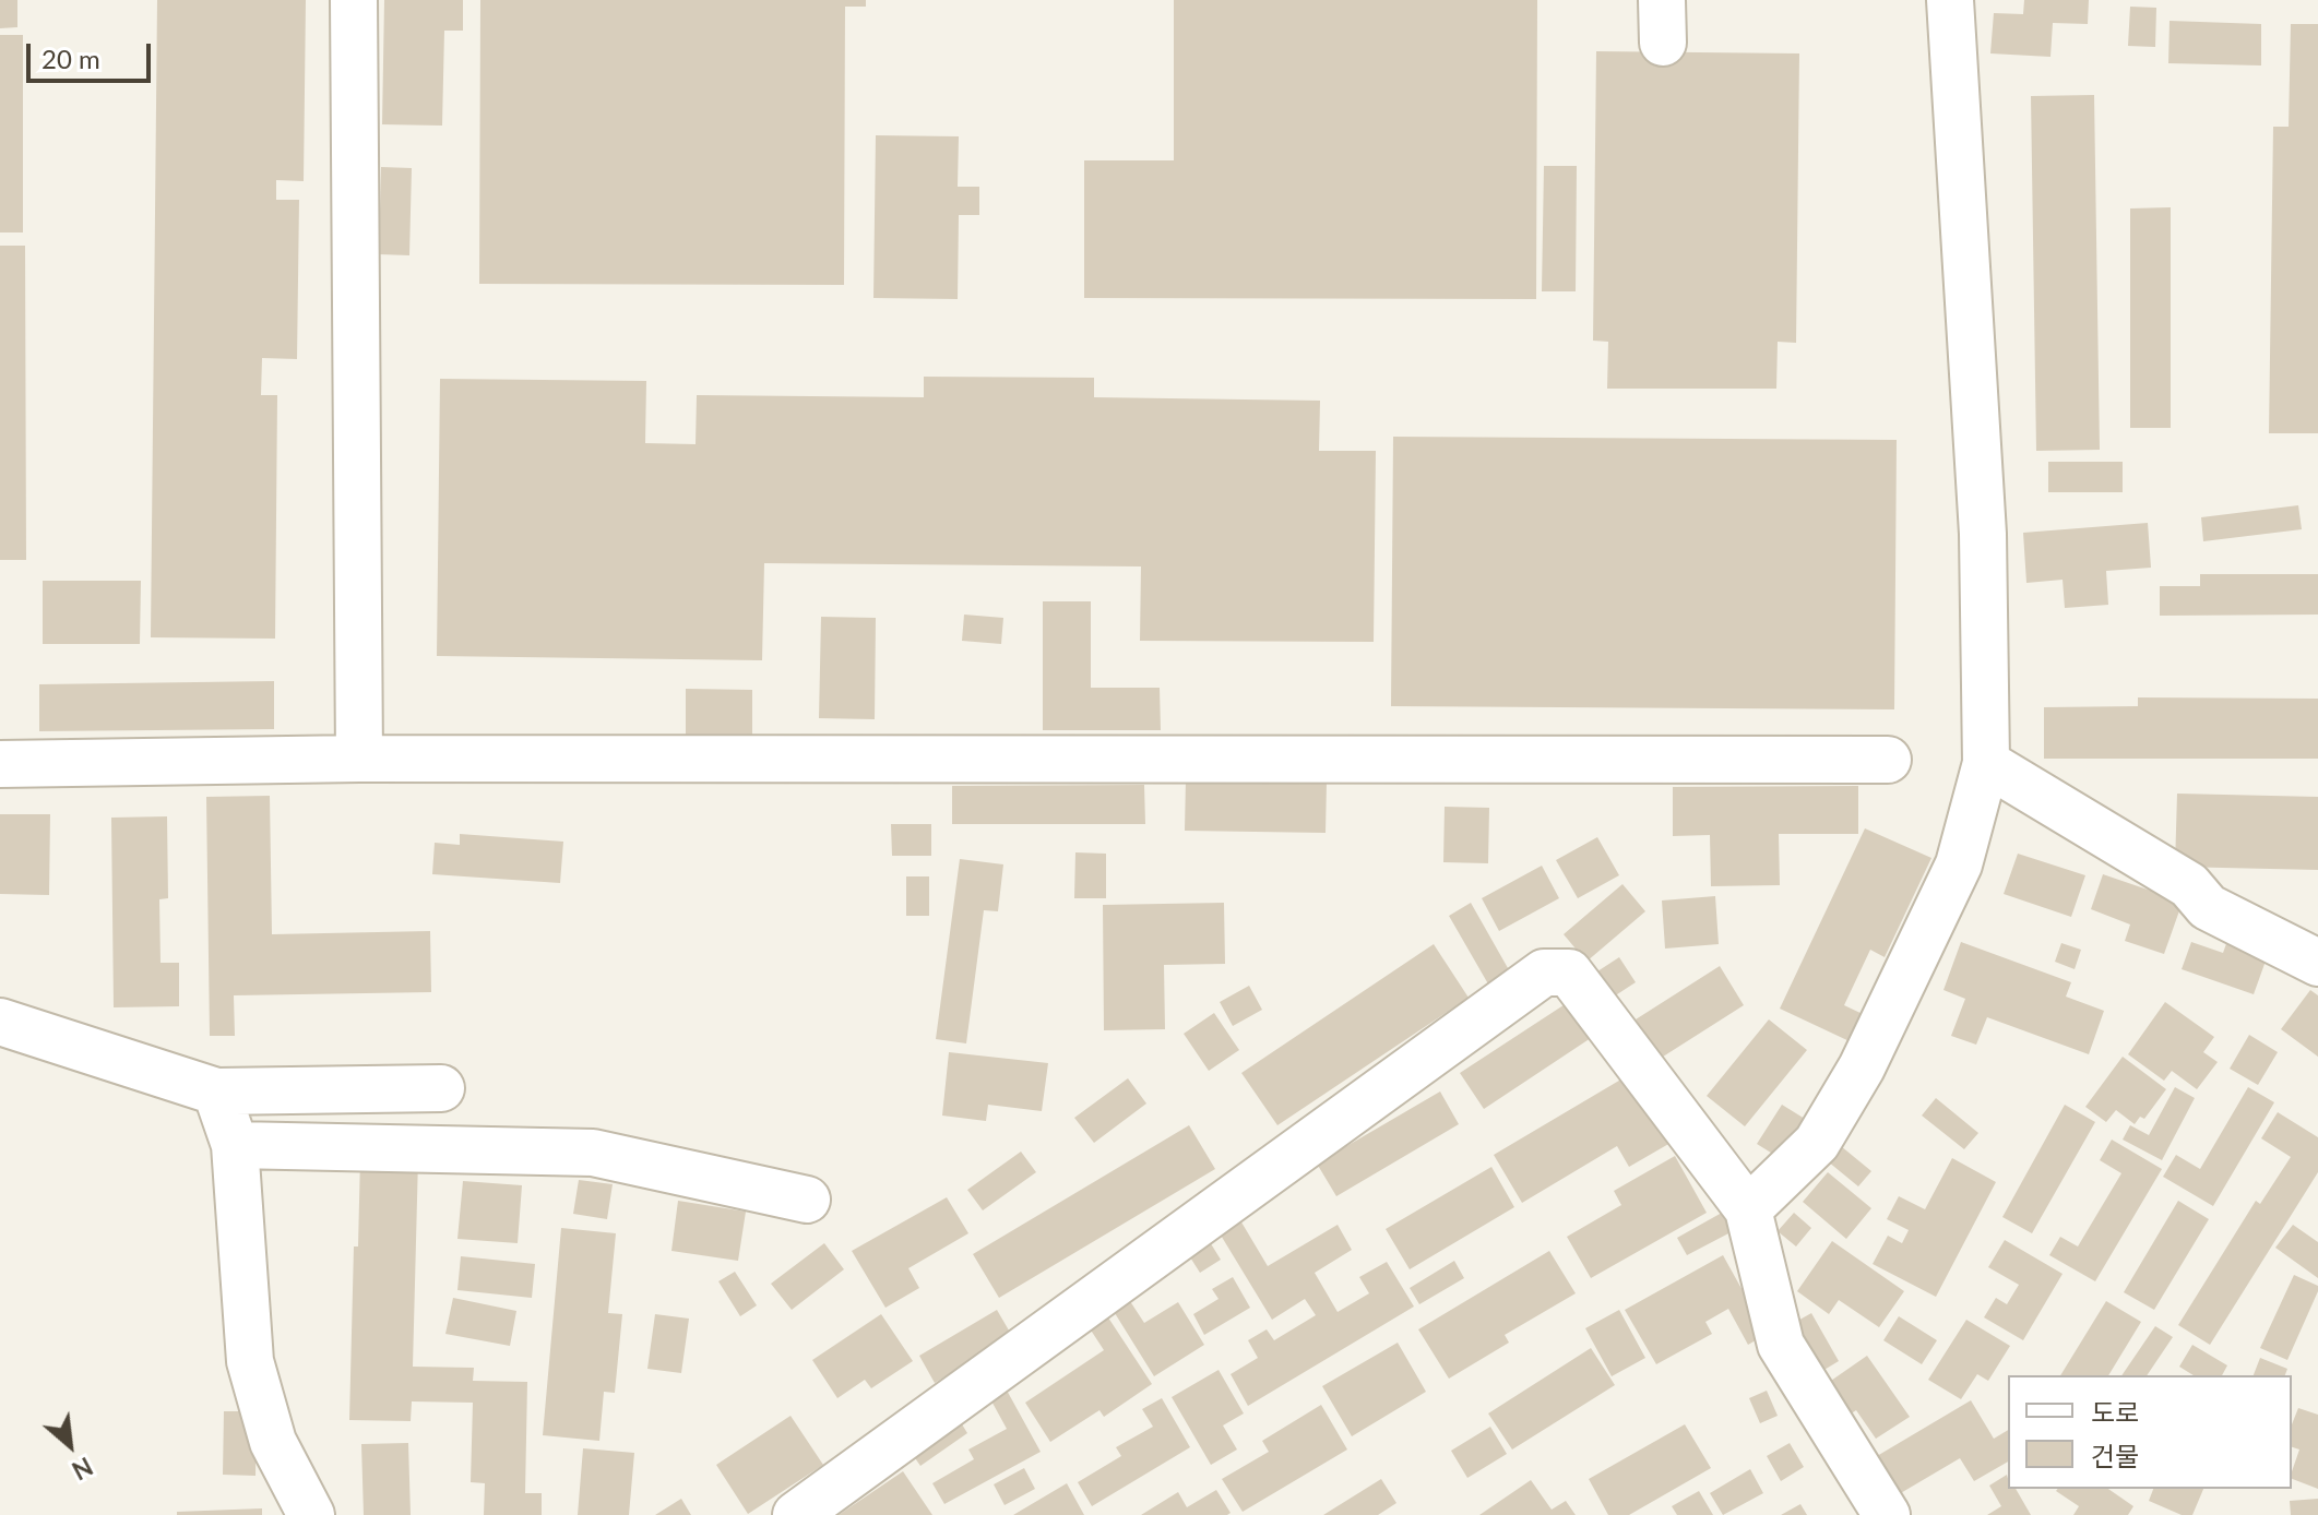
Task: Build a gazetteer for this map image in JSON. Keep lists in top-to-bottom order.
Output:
{
  "legend": ["도로", "건물"],
  "scale_bar": "20 m",
  "north": "bottom right"
}
